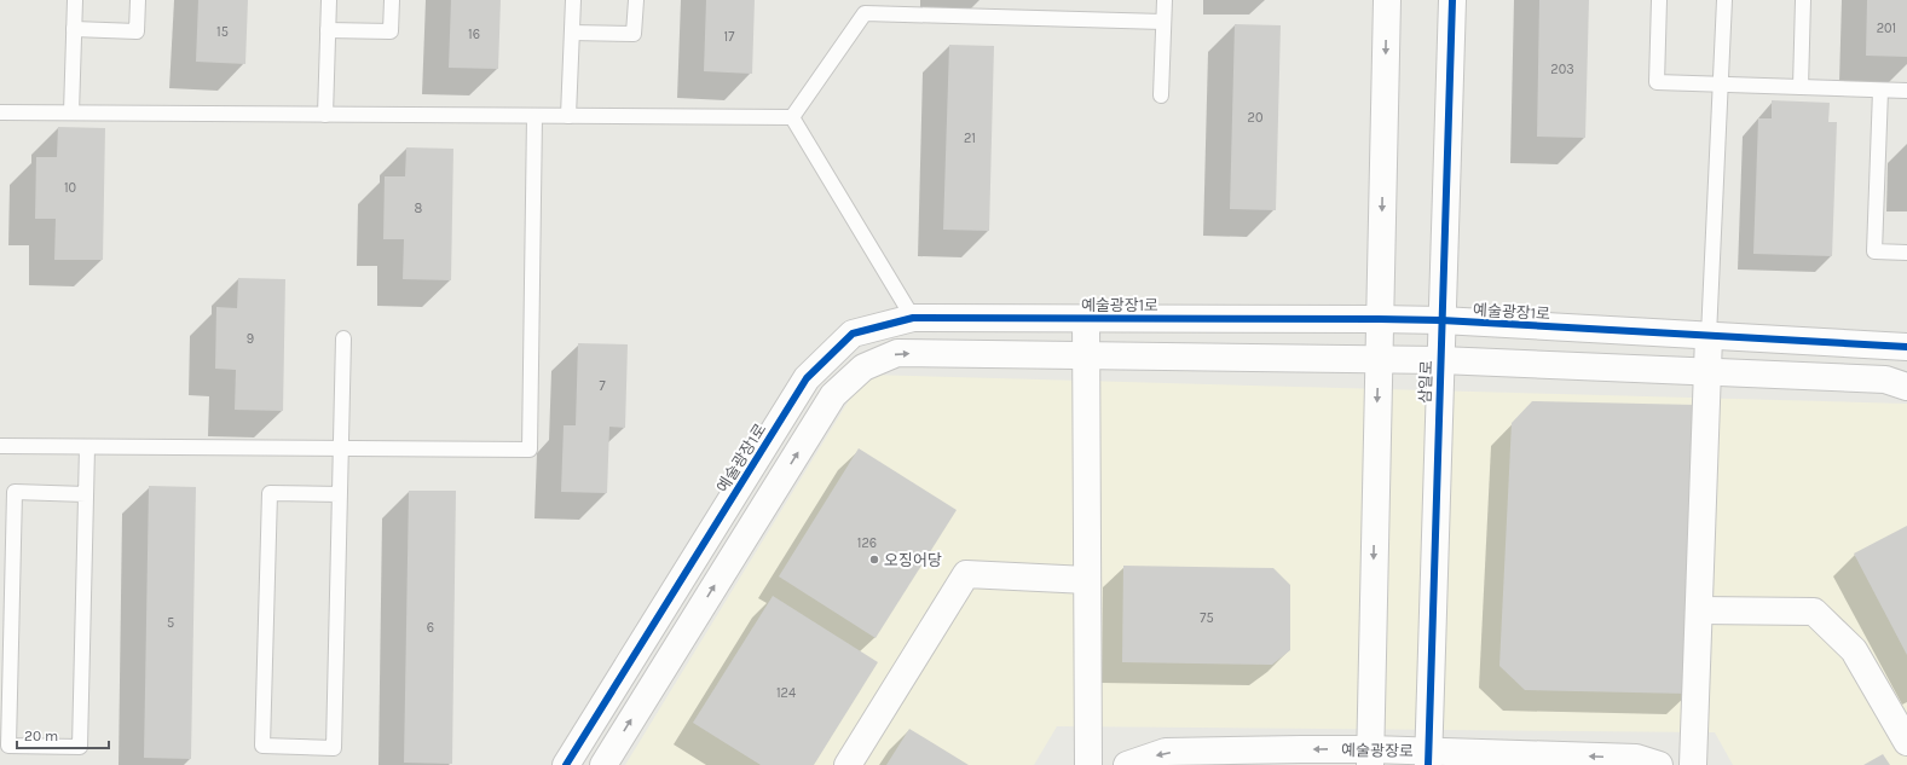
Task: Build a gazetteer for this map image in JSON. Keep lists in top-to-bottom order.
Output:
{
  "streets": {
    "street": ["예술광장1로", "삼일로", "예술광장로"]
  },
  "crossings": [
    ["예술광장1로", "삼일로"],
    ["삼일로", "예술광장로"]
  ],
  "one_way": ["예술광장로"],
  "places": ["오징어당"],
  "house_numbers": [
    "201",
    "15",
    "16",
    "17",
    "203",
    "20",
    "21",
    "10",
    "8",
    "9",
    "7",
    "126",
    "75",
    "5",
    "6",
    "124"
  ],
  "scale_bar": "20 m"
}
